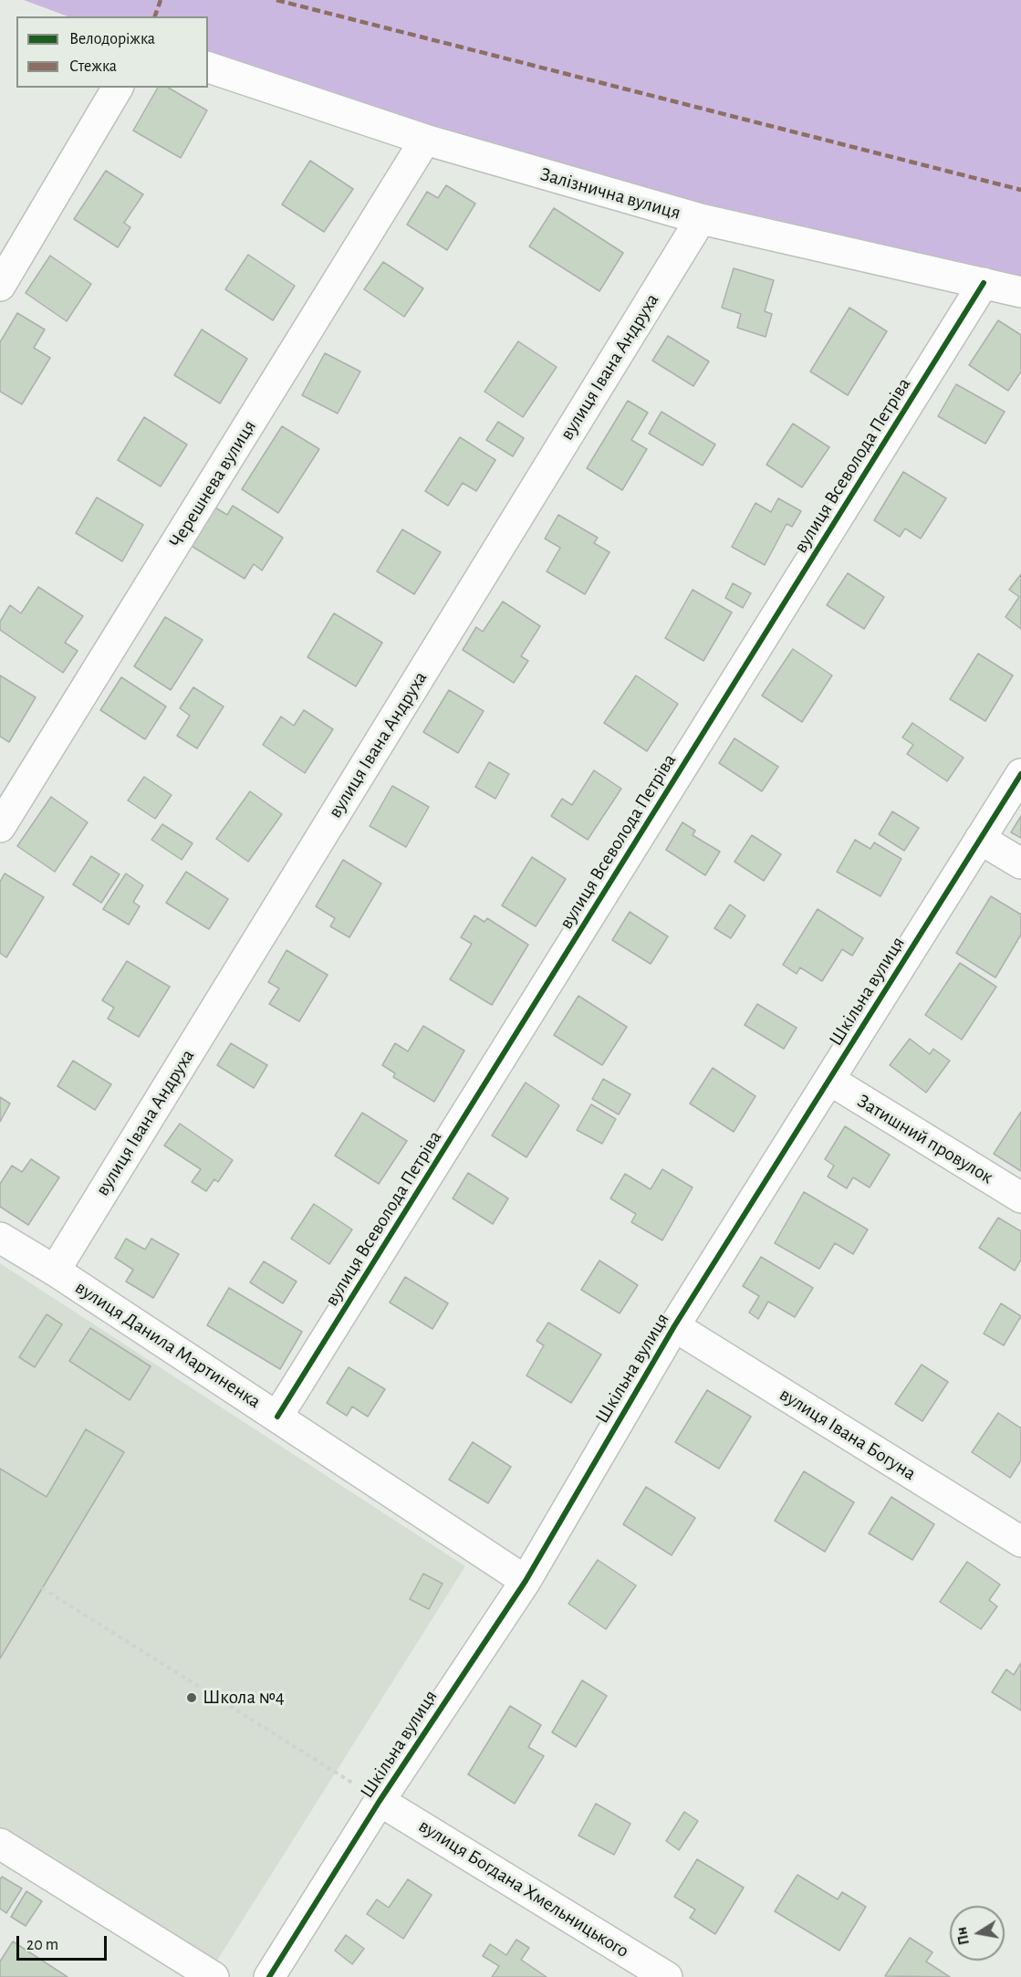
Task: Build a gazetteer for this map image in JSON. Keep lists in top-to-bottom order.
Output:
{
  "streets": {
    "street": [
      "Залізнична вулиця",
      "вулиця Івана Андруха",
      "вулиця Всеволода Петріва",
      "Черешнева вулиця",
      "Шкільна вулиця",
      "Затишний провулок",
      "вулиця Данила Мартиненка",
      "вулиця Івана Богуна",
      "вулиця Богдана Хмельницького"
    ]
  },
  "crossings": [
    ["Залізнична вулиця", "вулиця Івана Андруха"],
    ["Залізнична вулиця", "вулиця Всеволода Петріва"],
    ["Залізнична вулиця", "Черешнева вулиця"],
    ["вулиця Івана Андруха", "вулиця Данила Мартиненка"],
    ["вулиця Всеволода Петріва", "вулиця Данила Мартиненка"],
    ["Шкільна вулиця", "Затишний провулок"],
    ["Шкільна вулиця", "вулиця Данила Мартиненка"],
    ["Шкільна вулиця", "вулиця Івана Богуна"],
    ["Шкільна вулиця", "вулиця Богдана Хмельницького"]
  ],
  "places": ["Школа №4"],
  "legend": ["Велодоріжка", "Стежка"],
  "scale_bar": "20 m",
  "north": "left"
}
